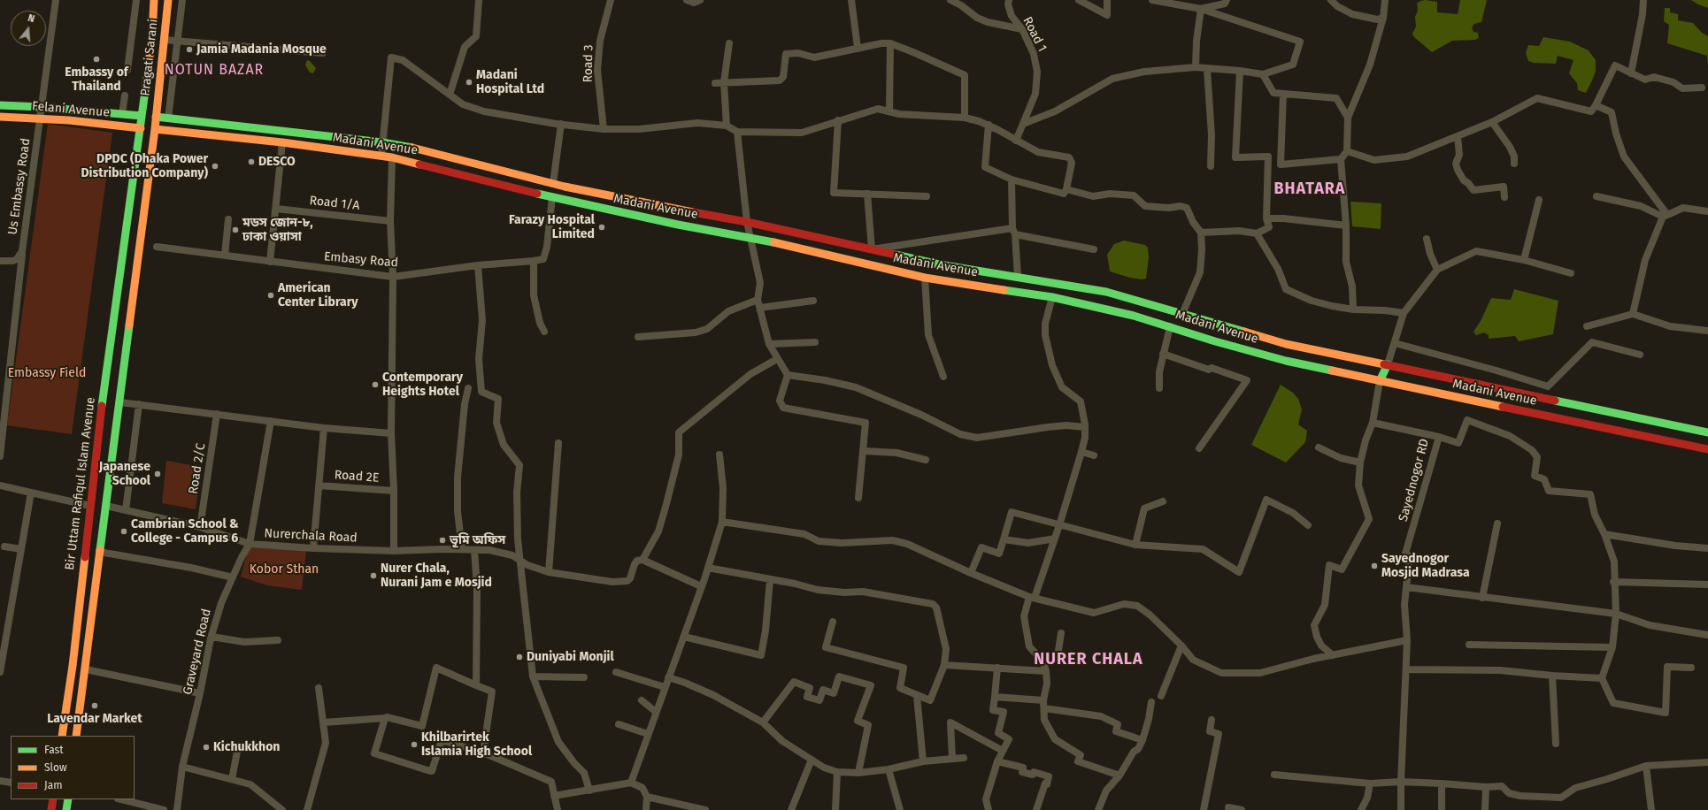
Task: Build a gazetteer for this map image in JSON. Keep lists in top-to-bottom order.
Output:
{
  "streets": {
    "main road": [
      "Pragati Sarani",
      "Felani Avenue",
      "Madani Avenue",
      "Bir Uttam Rafiqul Islam Avenue"
    ],
    "street": [
      "Road 1",
      "Road 3",
      "Us Embassy Road",
      "Road 1/A",
      "Embasy Road",
      "Road 2/C",
      "Road 2E",
      "Sayednogor RD",
      "Nurerchala Road",
      "Graveyard Road"
    ]
  },
  "crossings": [
    ["Pragati Sarani", "Felani Avenue"],
    ["Pragati Sarani", "Madani Avenue"],
    ["Pragati Sarani", "Bir Uttam Rafiqul Islam Avenue"],
    ["Felani Avenue", "Us Embassy Road"],
    ["Felani Avenue", "Bir Uttam Rafiqul Islam Avenue"],
    ["Road 2/C", "Nurerchala Road"],
    ["Nurerchala Road", "Graveyard Road"]
  ],
  "districts": ["NOTUN BAZAR", "BHATARA", "NURER CHALA"],
  "parks": ["Embassy Field", "Kobor Sthan"],
  "places": [
    "Jamia Madania Mosque",
    "Embassy of Thailand",
    "Madani Hospital Ltd",
    "DESCO",
    "DPDC (Dhaka Power Distribution Company)",
    "Farazy Hospital Limited",
    "মডস জোন-৮, ঢাকা ওয়াসা",
    "American Center Library",
    "Contemporary Heights Hotel",
    "Japanese School",
    "Cambrian School & College - Campus 6",
    "ভূমি অফিস",
    "Sayednogor Mosjid Madrasa",
    "Nurer Chala, Nurani Jam e Mosjid",
    "Duniyabi Monjil",
    "Lavendar Market",
    "Khilbarirtek Islamia High School",
    "Kichukkhon"
  ],
  "legend": ["Fast", "Slow", "Jam"],
  "north": "top"
}
